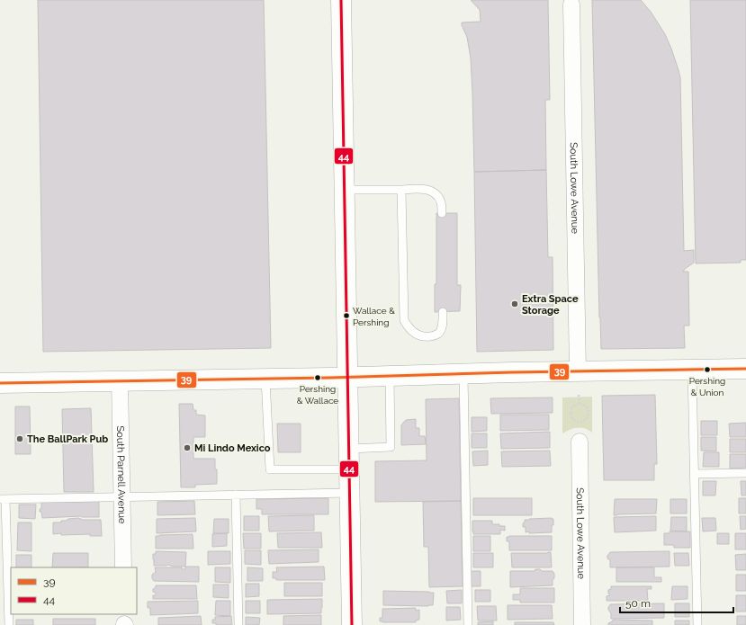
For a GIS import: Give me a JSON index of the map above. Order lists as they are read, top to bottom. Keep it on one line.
{"streets":{"street":["South Lowe Avenue","South Parnell Avenue"]},"places":["Extra Space Storage","Wallace & Pershing","Pershing & Union","Pershing & Wallace","The BallPark Pub","Mi Lindo Mexico"],"lines":["transit line 44","transit line 39"],"legend":["39","44"],"scale_bar":"50 m"}
